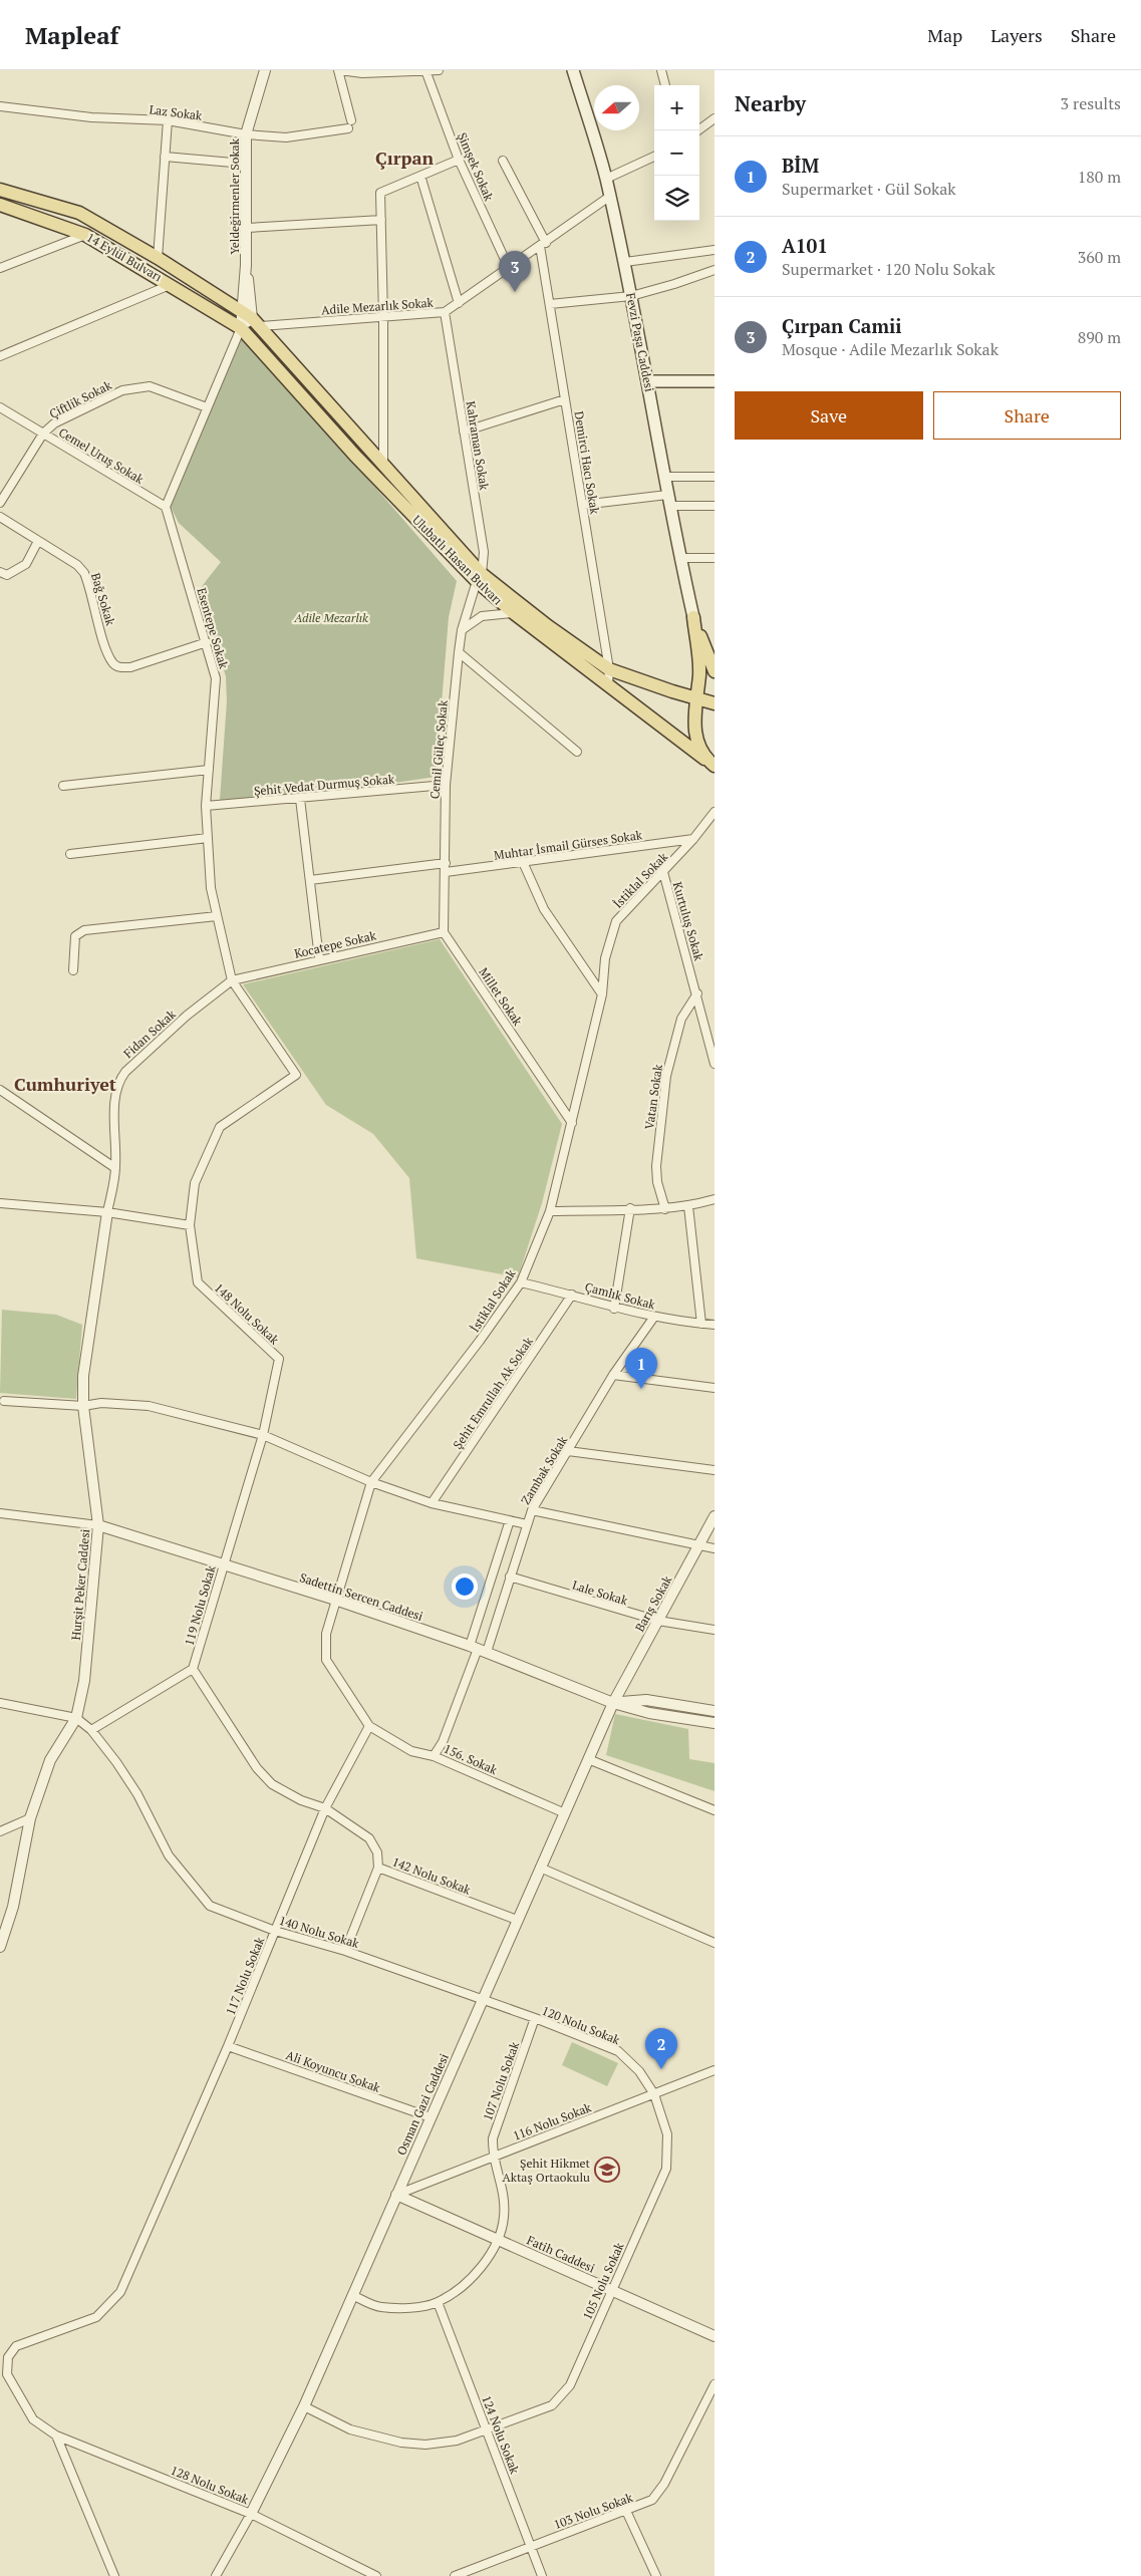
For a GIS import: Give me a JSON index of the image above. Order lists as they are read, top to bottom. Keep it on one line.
{"streets":{"main road":["14 Eylül Bulvarı","Fevzi Paşa Caddesi","Ulubatlı Hasan Bulvarı"],"street":["Laz Sokak","Şimşek Sokak","Yeldeğirmenler Sokak","Adile Mezarlık Sokak","Çiftlik Sokak","Kahraman Sokak","Cemel Uruş Sokak","Demirci Hacı Sokak","Bağ Sokak","Esentepe Sokak","Cemil Güleç Sokak","Şehit Vedat Durmuş Sokak","Muhtar İsmail Gürses Sokak","İstiklal Sokak","Kurtuluş Sokak","Kocatepe Sokak","Millet Sokak","Fidan Sokak","Vatan Sokak","Çamlık Sokak","148 Nolu Sokak","Şehit Emrullah Ak Sokak","Zambak Sokak","Hurşit Peker Caddesi","Lale Sokak","Sadettin Sercen Caddesi","Barış Sokak","119 Nolu Sokak","156. Sokak","142 Nolu Sokak","140 Nolu Sokak","117 Nolu Sokak","120 Nolu Sokak","Ali Koyuncu Sokak","107 Nolu Sokak","Osman Gazi Caddesi","116 Nolu Sokak","Fatih Caddesi","105 Nolu Sokak","124 Nolu Sokak","128 Nolu Sokak","103 Nolu Sokak"]},"crossings":[["Laz Sokak","Yeldeğirmenler Sokak"],["Şimşek Sokak","Adile Mezarlık Sokak"],["Yeldeğirmenler Sokak","14 Eylül Bulvarı"],["Yeldeğirmenler Sokak","Adile Mezarlık Sokak"],["Yeldeğirmenler Sokak","Ulubatlı Hasan Bulvarı"],["14 Eylül Bulvarı","Ulubatlı Hasan Bulvarı"],["Adile Mezarlık Sokak","Fevzi Paşa Caddesi"],["Adile Mezarlık Sokak","Kahraman Sokak"],["Adile Mezarlık Sokak","Demirci Hacı Sokak"],["Adile Mezarlık Sokak","Ulubatlı Hasan Bulvarı"],["Fevzi Paşa Caddesi","Ulubatlı Hasan Bulvarı"],["Çiftlik Sokak","Cemel Uruş Sokak"],["Kahraman Sokak","Ulubatlı Hasan Bulvarı"],["Kahraman Sokak","Cemil Güleç Sokak"],["Cemel Uruş Sokak","Esentepe Sokak"],["Demirci Hacı Sokak","Ulubatlı Hasan Bulvarı"],["Ulubatlı Hasan Bulvarı","Cemil Güleç Sokak"],["Bağ Sokak","Esentepe Sokak"],["Esentepe Sokak","Şehit Vedat Durmuş Sokak"],["Esentepe Sokak","Kocatepe Sokak"],["Esentepe Sokak","Fidan Sokak"],["Esentepe Sokak","148 Nolu Sokak"],["Cemil Güleç Sokak","Şehit Vedat Durmuş Sokak"],["Cemil Güleç Sokak","Muhtar İsmail Gürses Sokak"],["Muhtar İsmail Gürses Sokak","İstiklal Sokak"],["İstiklal Sokak","Kurtuluş Sokak"],["İstiklal Sokak","Millet Sokak"],["İstiklal Sokak","Çamlık Sokak"],["Kurtuluş Sokak","Vatan Sokak"],["Kocatepe Sokak","Millet Sokak"],["Kocatepe Sokak","Fidan Sokak"],["Kocatepe Sokak","148 Nolu Sokak"],["Fidan Sokak","148 Nolu Sokak"],["Fidan Sokak","Hurşit Peker Caddesi"],["Çamlık Sokak","Şehit Emrullah Ak Sokak"],["Çamlık Sokak","Zambak Sokak"],["148 Nolu Sokak","119 Nolu Sokak"],["Zambak Sokak","Lale Sokak"],["Zambak Sokak","Sadettin Sercen Caddesi"],["Hurşit Peker Caddesi","Sadettin Sercen Caddesi"],["Hurşit Peker Caddesi","140 Nolu Sokak"],["Lale Sokak","Barış Sokak"],["Sadettin Sercen Caddesi","Barış Sokak"],["Sadettin Sercen Caddesi","119 Nolu Sokak"],["Sadettin Sercen Caddesi","Osman Gazi Caddesi"],["Barış Sokak","Osman Gazi Caddesi"],["119 Nolu Sokak","142 Nolu Sokak"],["156. Sokak","117 Nolu Sokak"],["156. Sokak","Osman Gazi Caddesi"],["142 Nolu Sokak","117 Nolu Sokak"],["142 Nolu Sokak","Osman Gazi Caddesi"],["140 Nolu Sokak","117 Nolu Sokak"],["140 Nolu Sokak","120 Nolu Sokak"],["140 Nolu Sokak","Osman Gazi Caddesi"],["117 Nolu Sokak","Ali Koyuncu Sokak"],["117 Nolu Sokak","128 Nolu Sokak"],["120 Nolu Sokak","107 Nolu Sokak"],["120 Nolu Sokak","Osman Gazi Caddesi"],["120 Nolu Sokak","116 Nolu Sokak"],["120 Nolu Sokak","105 Nolu Sokak"],["Ali Koyuncu Sokak","Osman Gazi Caddesi"],["107 Nolu Sokak","116 Nolu Sokak"],["107 Nolu Sokak","Fatih Caddesi"],["Osman Gazi Caddesi","116 Nolu Sokak"],["Osman Gazi Caddesi","Fatih Caddesi"],["Osman Gazi Caddesi","105 Nolu Sokak"],["Osman Gazi Caddesi","128 Nolu Sokak"],["116 Nolu Sokak","Fatih Caddesi"],["116 Nolu Sokak","105 Nolu Sokak"],["Fatih Caddesi","105 Nolu Sokak"],["105 Nolu Sokak","124 Nolu Sokak"],["124 Nolu Sokak","103 Nolu Sokak"]],"districts":["Çırpan","Cumhuriyet"],"parks":["Adile Mezarlık"],"places":{"school or university":["Şehit Hikmet Aktaş Ortaokulu"]},"north":"left","page":{"header":"Mapleaf","nav":["Map","Layers","Share"],"heading":["Nearby","3 results"],"map_buttons":["+","−"],"list":[{"mark":"1","name":"BİM","note":"Supermarket · Gül Sokak","value":"180 m"},{"mark":"2","name":"A101","note":"Supermarket · 120 Nolu Sokak","value":"360 m"},{"mark":"3","name":"Çırpan Camii","note":"Mosque · Adile Mezarlık Sokak","value":"890 m"}],"pins":["3","1","2"],"buttons":["Save","Share"]}}
